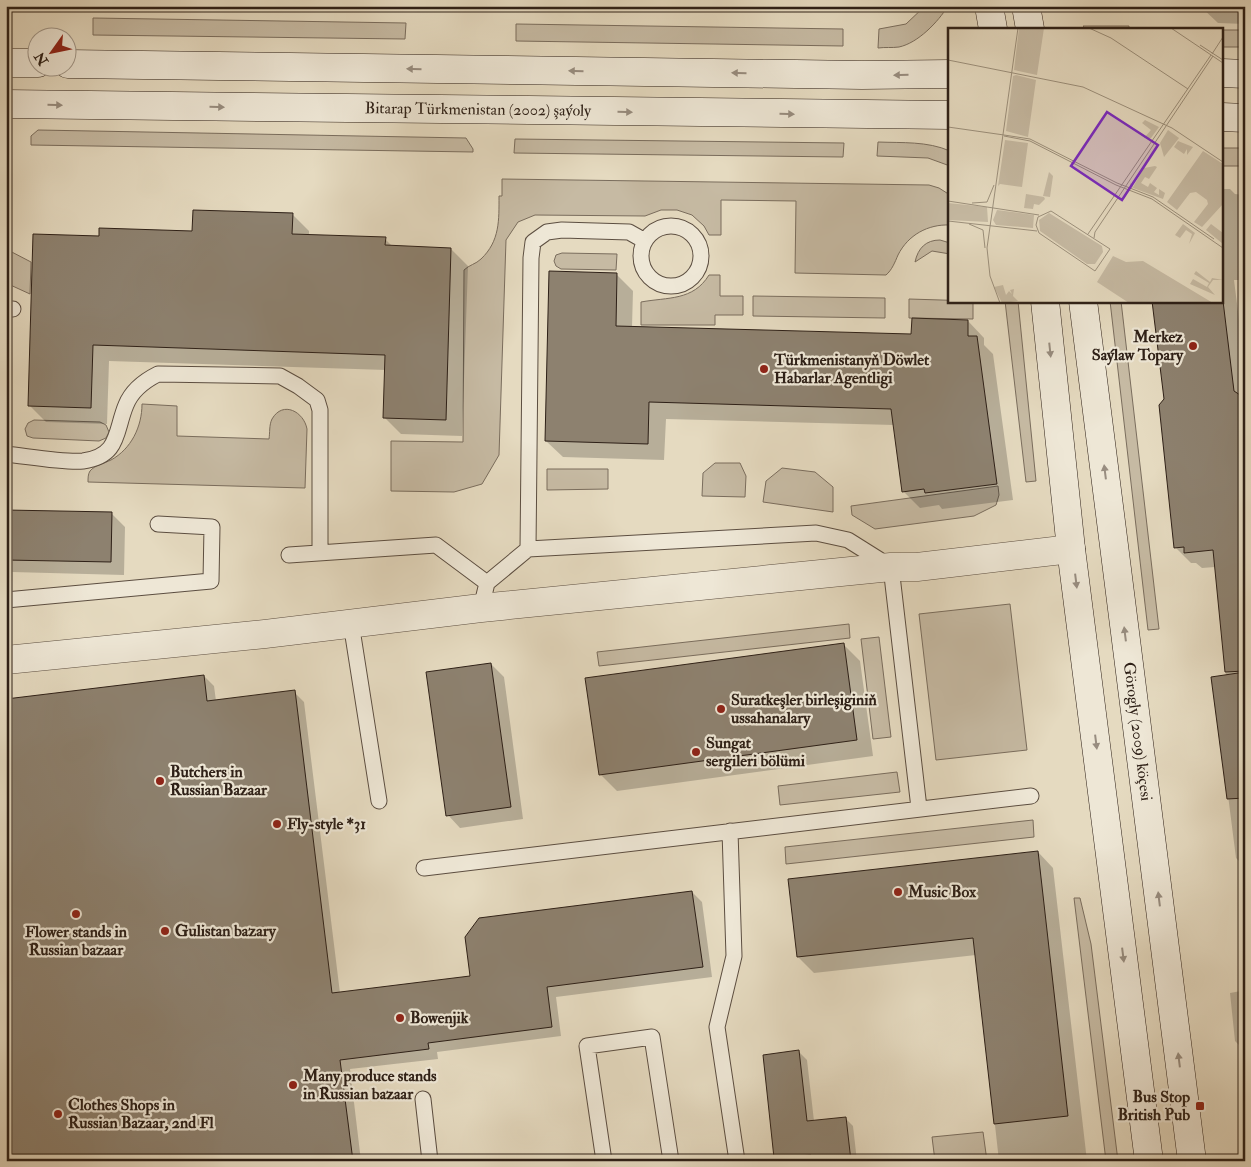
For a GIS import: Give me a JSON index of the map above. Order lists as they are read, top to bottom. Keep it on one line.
{"streets":{"street":["Bitarap Türkmenistan (2002) şaýoly","Görogly (2009) köçesi"]},"places":{"other":["Merkez Saýlaw Topary","Türkmenistanyň Döwlet Habarlar Agentligi","Suratkeşler birleşiginiň ussahanalary","Sungat sergileri bölümi","Butchers in Russian Bazaar","Fly-style *31","Music Box","Flower stands in Russian bazaar","Gulistan bazary","Bowenjik","Many produce stands in Russian bazaar","Clothes Shops in Russian Bazaar, 2nd Fl"],"transit":["Bus Stop British Pub"]},"north":"bottom left"}
